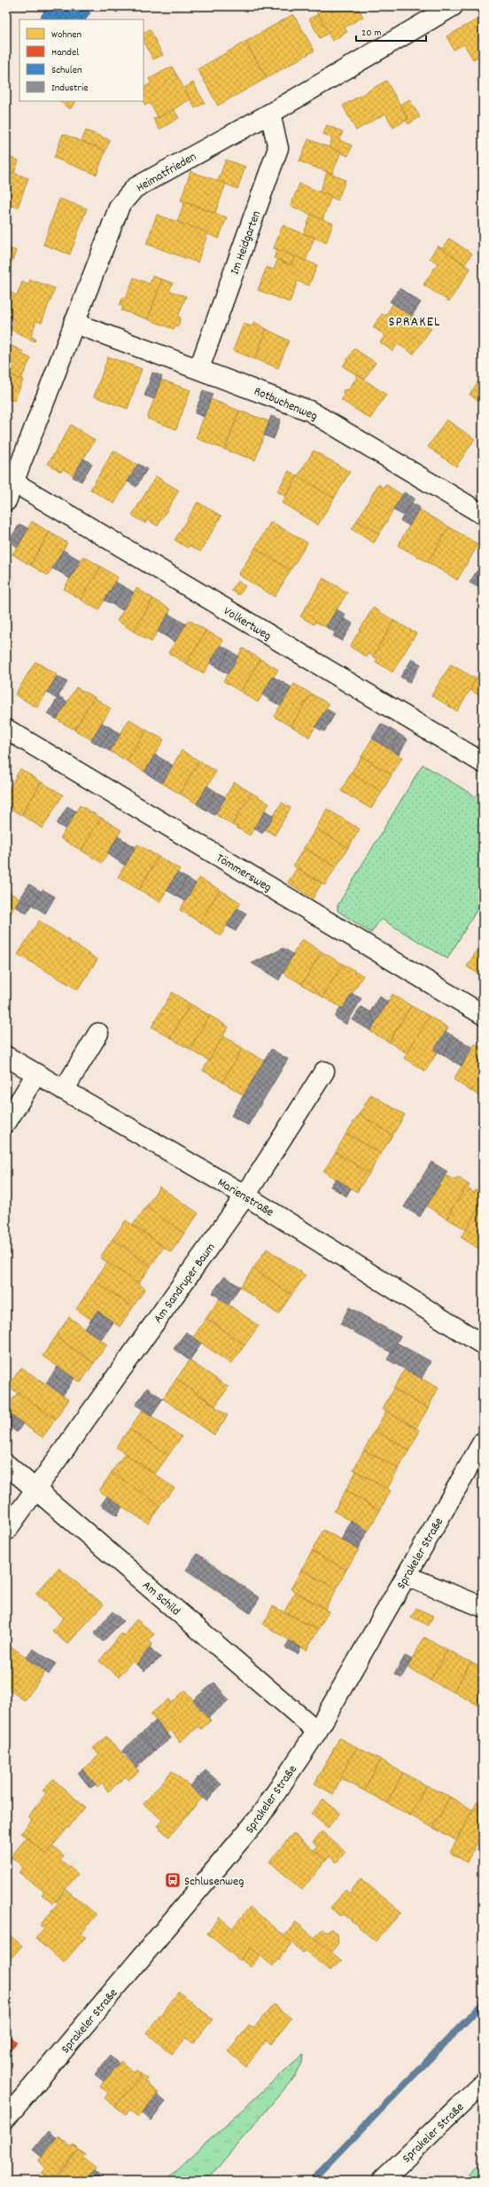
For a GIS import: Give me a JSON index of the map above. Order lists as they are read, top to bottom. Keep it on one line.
{"streets":{"street":["Heimatfrieden","Im Heidgarten","Rotbuchenweg","Volkertweg","Tömmersweg","Marienstraße","Am Sandruper Baum","Sprakeler Straße","Am Schild"]},"crossings":[["Heimatfrieden","Im Heidgarten"],["Heimatfrieden","Rotbuchenweg"],["Heimatfrieden","Volkertweg"],["Im Heidgarten","Rotbuchenweg"],["Marienstraße","Am Sandruper Baum"],["Am Sandruper Baum","Am Schild"],["Sprakeler Straße","Am Schild"]],"districts":["SPRAKEL"],"places":{"bus stop":["Schlusenweg"]},"legend":["Wohnen","Handel","Schulen","Industrie"],"scale_bar":"20 m"}
